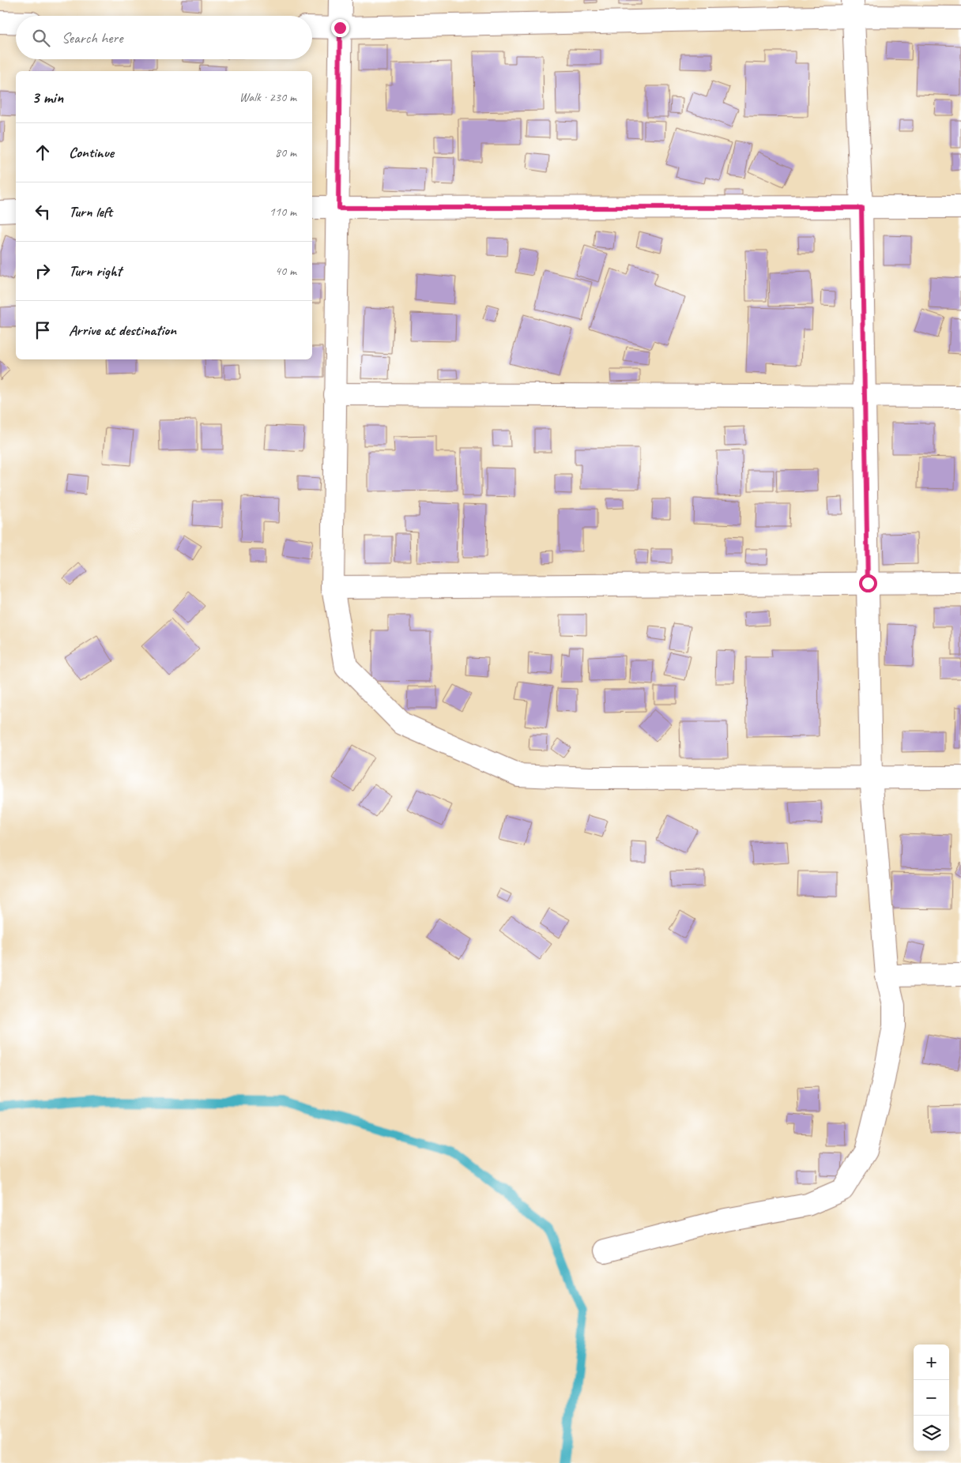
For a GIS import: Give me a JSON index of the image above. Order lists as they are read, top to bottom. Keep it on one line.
{"page":{"search":"Search here","heading":["3 min","Walk · 230 m"],"list":[["Continue","80 m"],["Turn left","110 m"],["Turn right","40 m"],"Arrive at destination"],"map_buttons":["+","−"]}}
